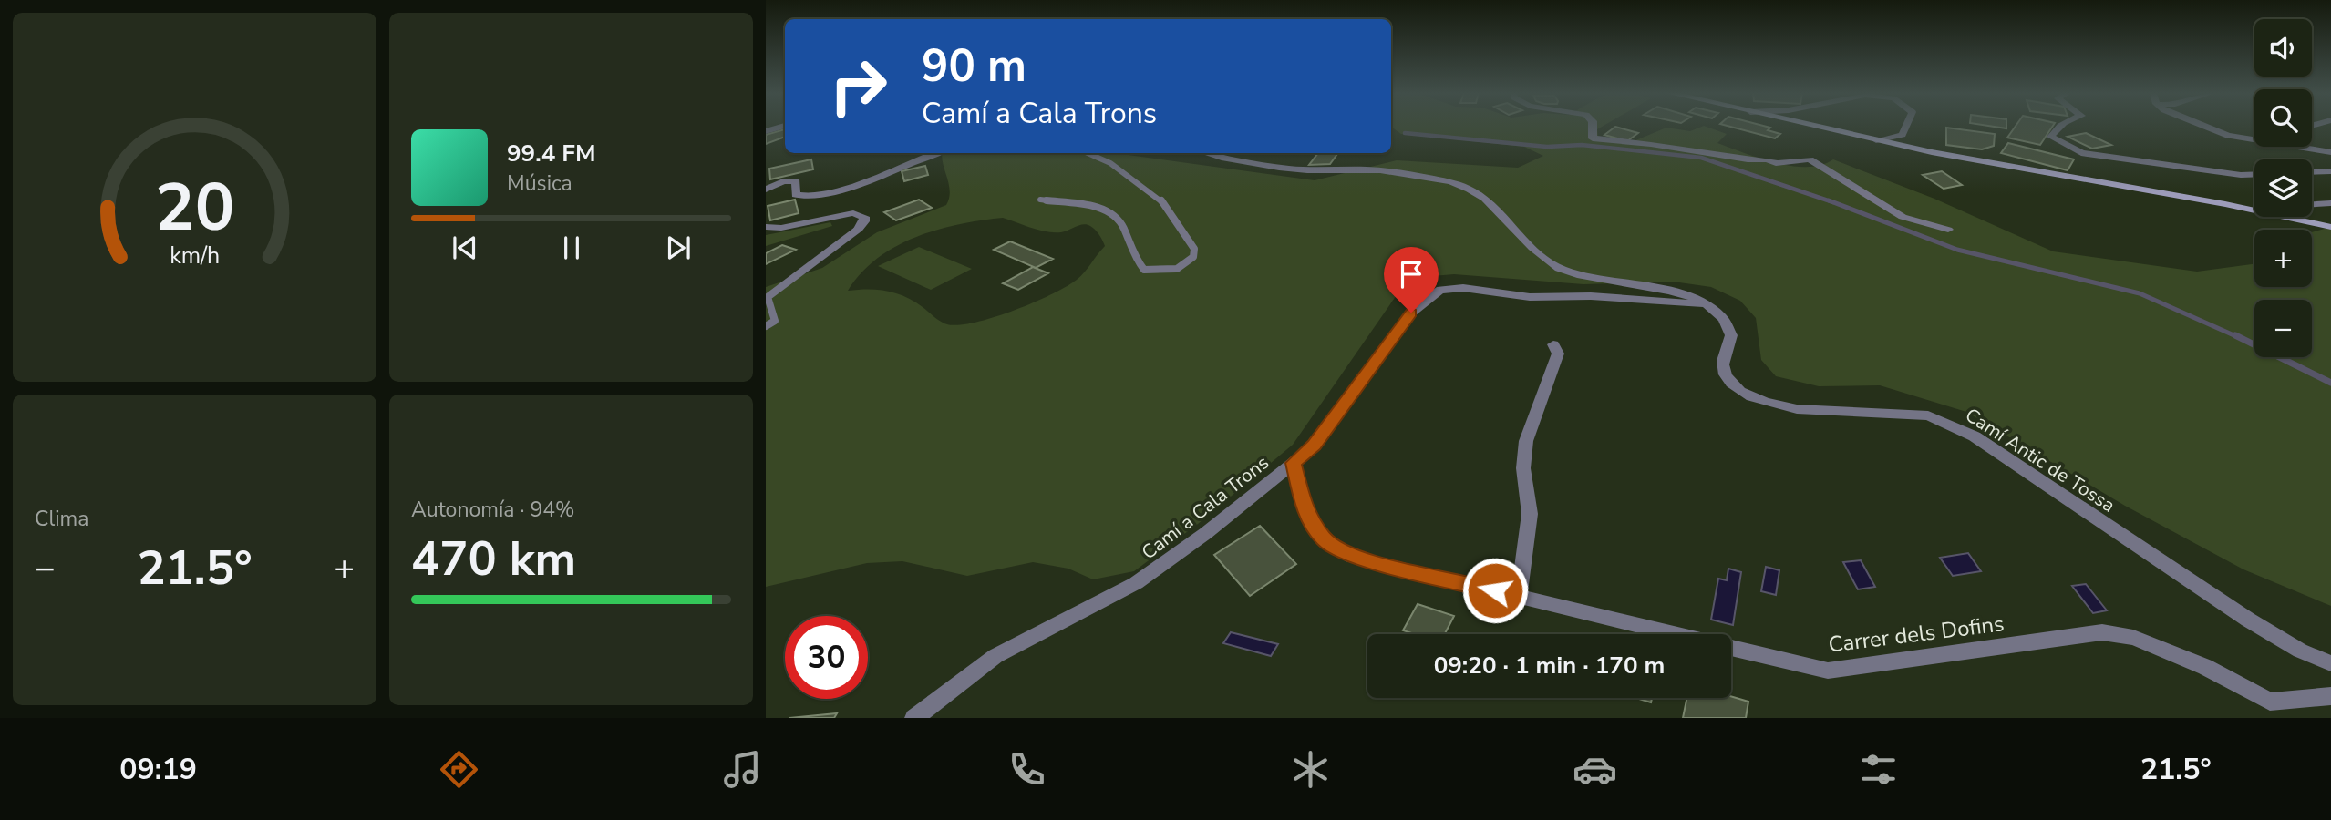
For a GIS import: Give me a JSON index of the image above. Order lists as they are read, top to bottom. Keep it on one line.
{"streets":{"street":["Camí Antic de Tossa","Camí a Cala Trons","Carrer dels Dofins"]},"crossings":[["Camí Antic de Tossa","Camí a Cala Trons"],["Camí a Cala Trons","Carrer dels Dofins"]],"page":{"map_buttons":["+","−"],"turn":["90 m","Camí a Cala Trons"],"song":["99.4 FM","Música"],"tile":["Clima",["Autonomía · 94%","470 km"]],"heat":["−","21.5°","+"],"limit":"30","trip":"09:20 · 1 min · 170 m","tabs":["09:19","21.5°"],"gauge":["20","km/h"]}}
